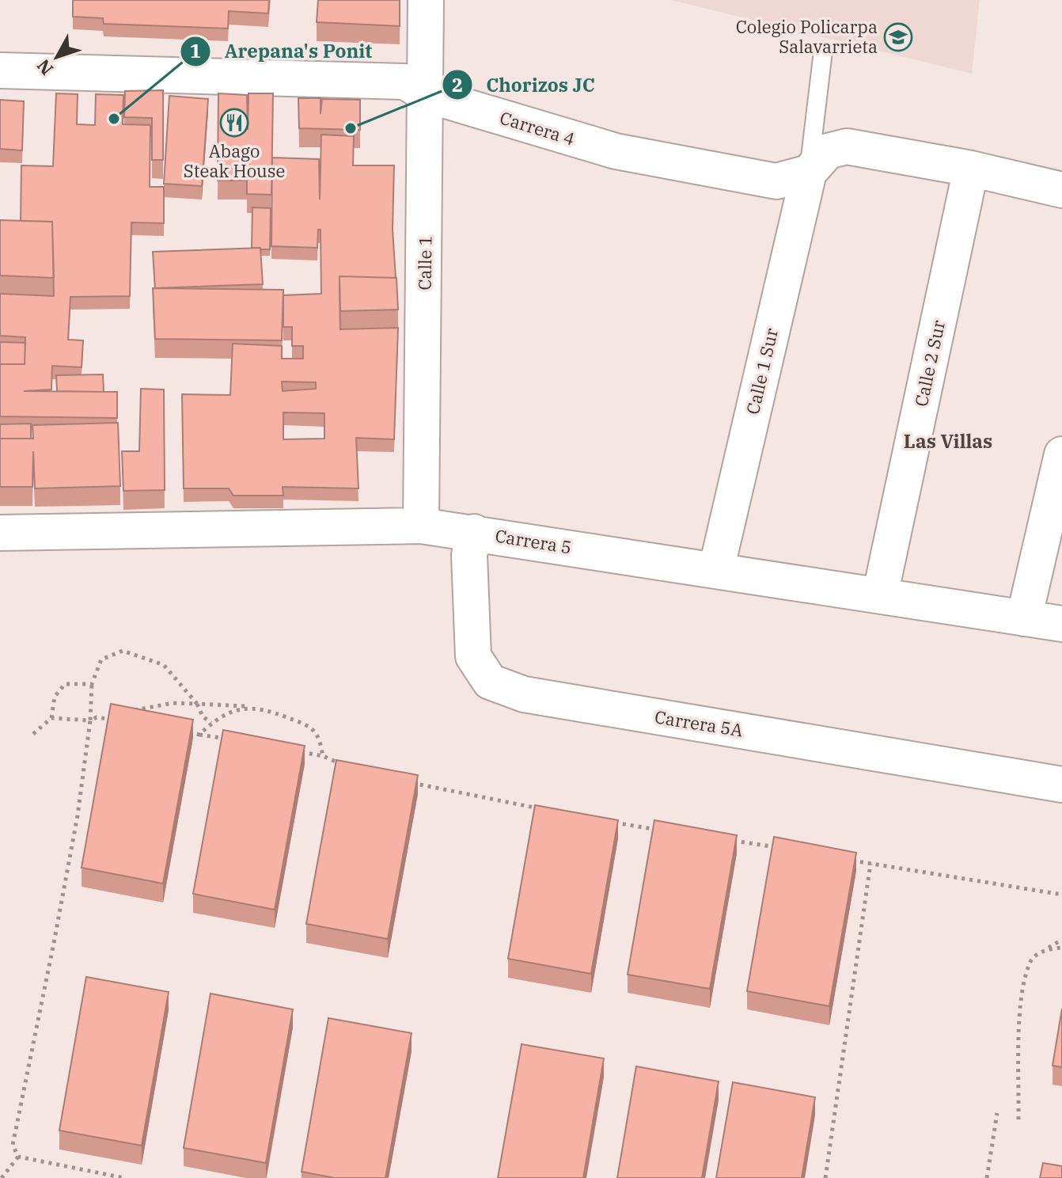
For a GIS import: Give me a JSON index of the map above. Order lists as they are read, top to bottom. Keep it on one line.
{"streets":{"street":["Carrera 4","Calle 1","Calle 2 Sur","Calle 1 Sur","Carrera 5","Carrera 5A"]},"crossings":[["Carrera 4","Calle 1"],["Carrera 4","Calle 1 Sur"],["Calle 1","Carrera 5"],["Calle 2 Sur","Carrera 5"],["Calle 1 Sur","Carrera 5"],["Carrera 5","Carrera 5A"]],"districts":["Las Villas"],"places":{"school or university":["Colegio Policarpa Salavarrieta"],"other":["Arepana's Ponit","Chorizos JC"],"restaurant":["Abago Steak House"]},"north":"bottom left"}
